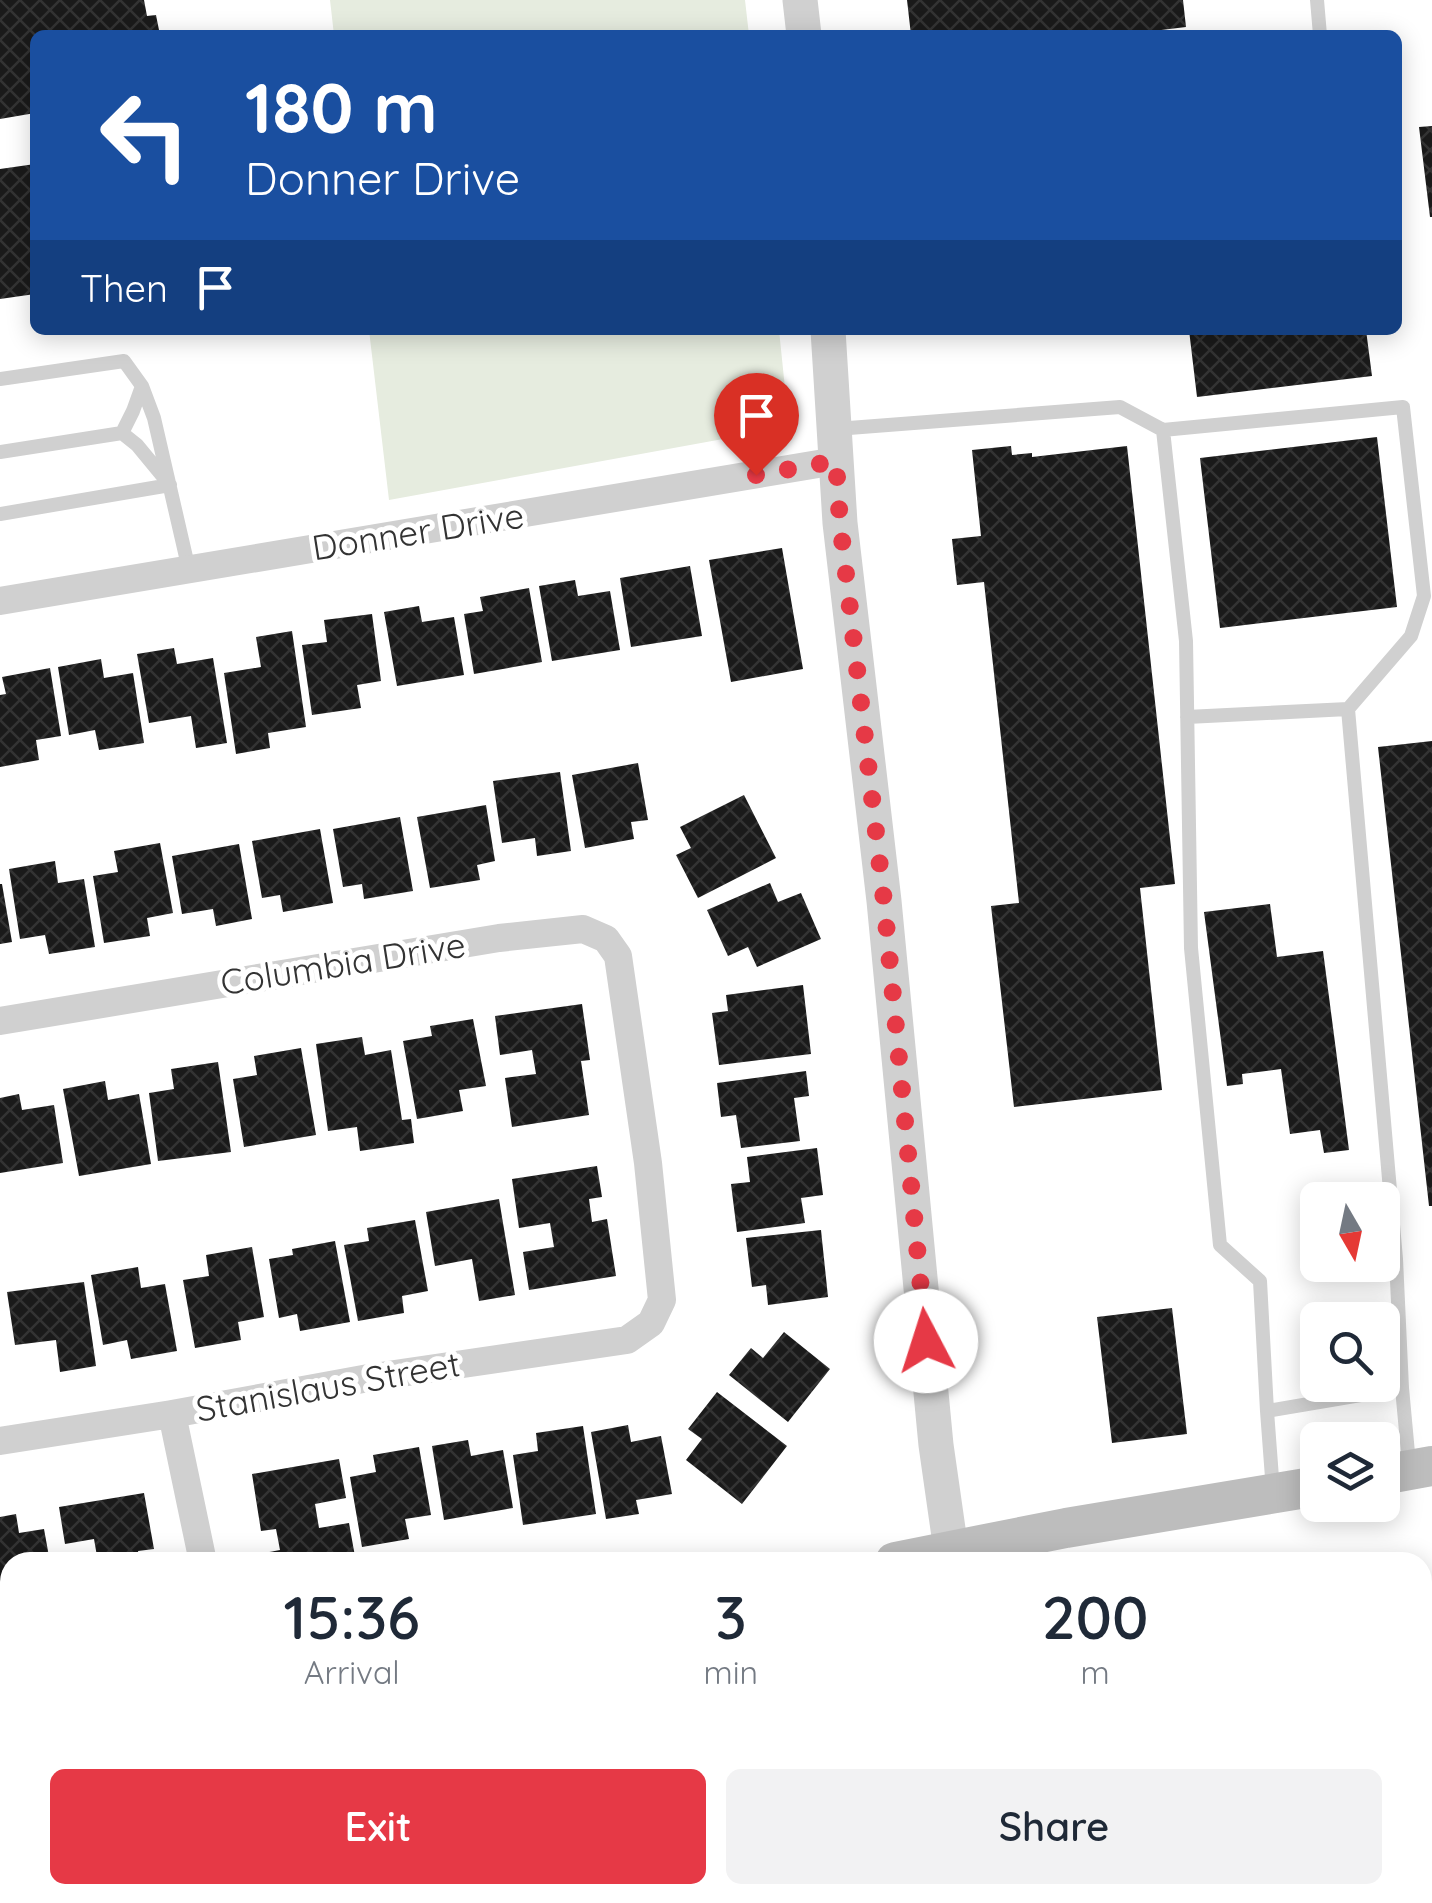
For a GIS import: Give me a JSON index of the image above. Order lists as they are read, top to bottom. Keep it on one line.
{"streets":{"street":["Donner Drive","Columbia Drive","Stanislaus Street"]},"crossings":[["Columbia Drive","Stanislaus Street"]],"north":"bottom","page":{"turn":["180 m","Donner Drive"],"then":"Then","eta":["15:36","Arrival","3","min","200","m"],"buttons":["Exit","Share"]}}
